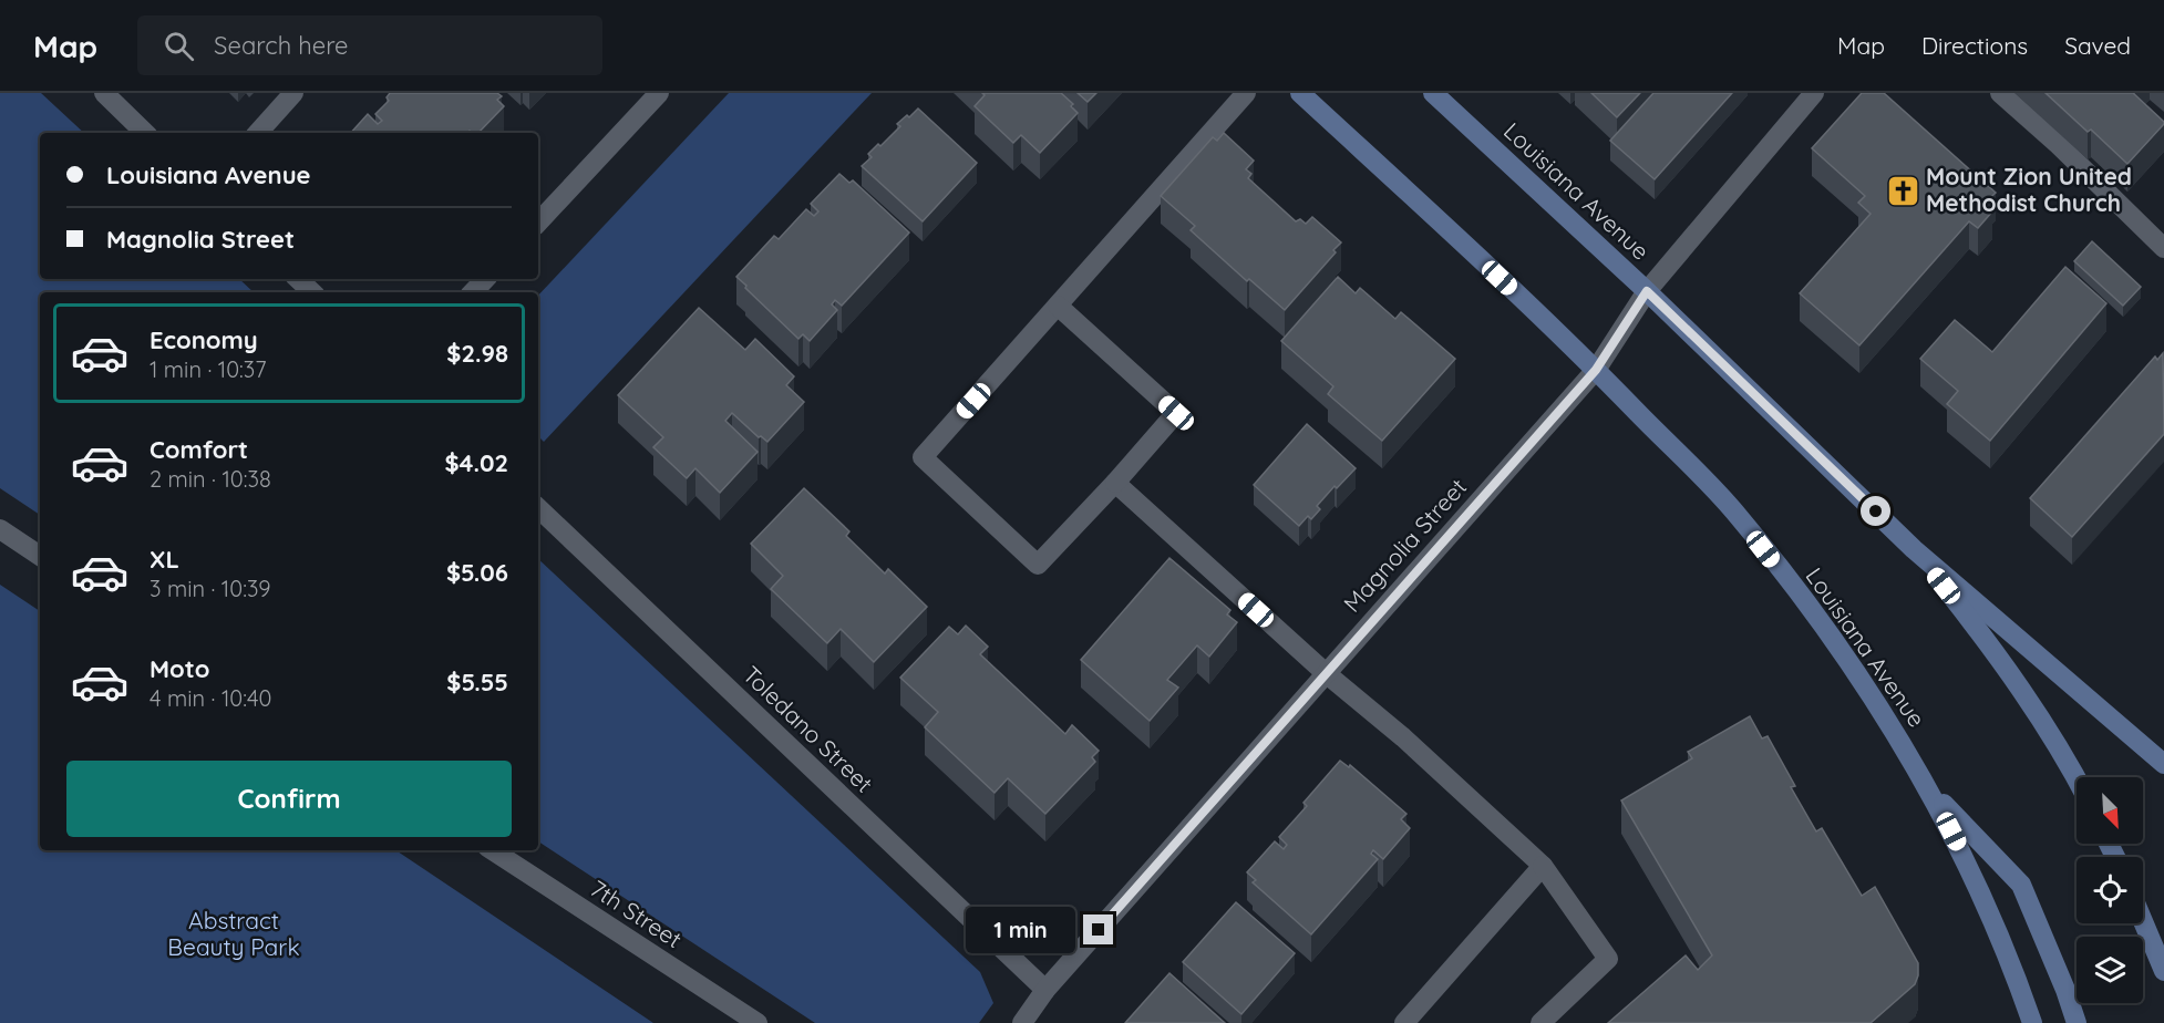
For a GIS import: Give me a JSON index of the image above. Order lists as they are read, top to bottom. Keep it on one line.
{"streets":{"street":["Louisiana Avenue","Magnolia Street","Toledano Street","7th Street"]},"crossings":[["Louisiana Avenue","Magnolia Street"],["Magnolia Street","Toledano Street"]],"parks":["Abstract Beauty Park"],"places":{"church":["Mount Zion United Methodist Church"]},"north":"bottom right","page":{"header":"Map","search":"Search here","nav":["Map","Directions","Saved"],"banner":["Louisiana Avenue","Magnolia Street"],"list":[{"name":"Economy","note":"1 min · 10:37","value":"$2.98"},{"name":"Comfort","note":"2 min · 10:38","value":"$4.02"},{"name":"XL","note":"3 min · 10:39","value":"$5.06"},{"name":"Moto","note":"4 min · 10:40","value":"$5.55"}],"buttons":"Confirm","bubble":"1 min"}}
